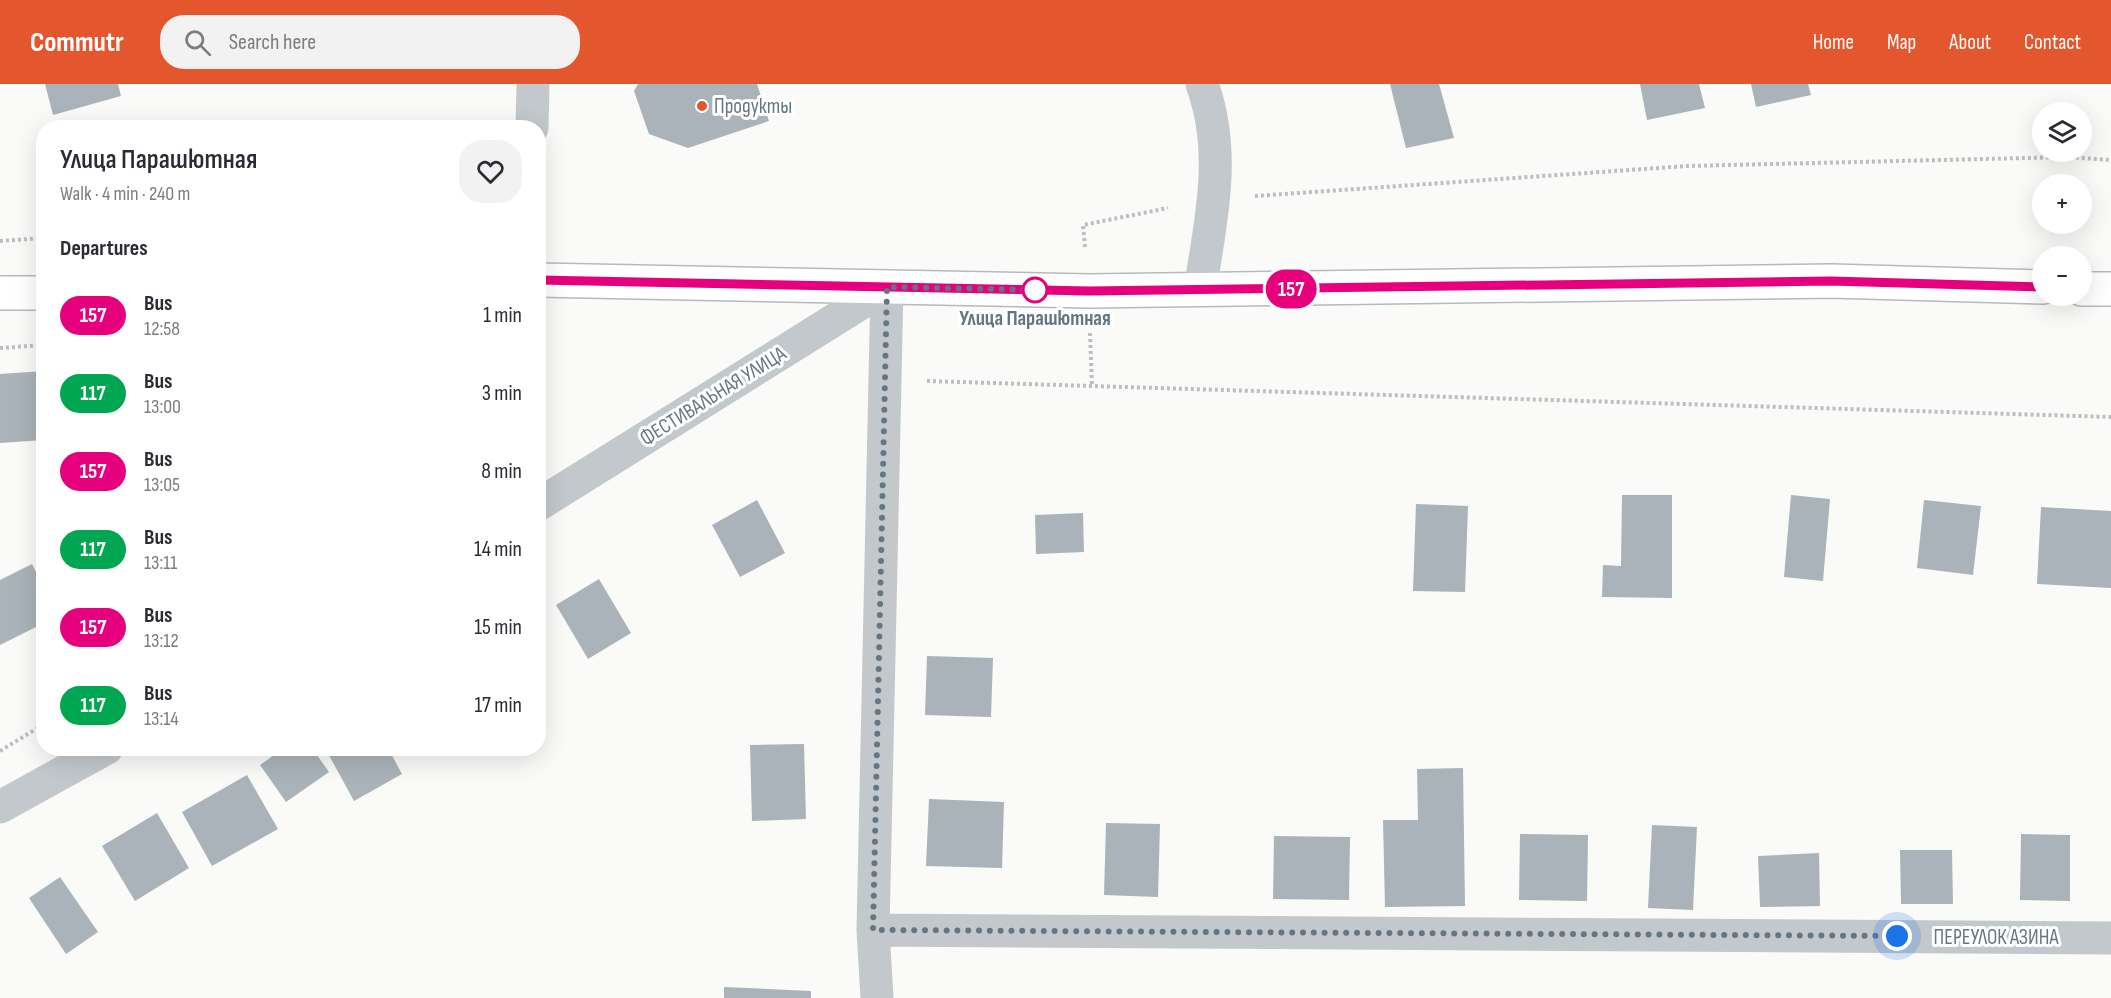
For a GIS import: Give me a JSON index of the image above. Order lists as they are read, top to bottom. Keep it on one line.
{"streets":{"street":["ФЕСТИВАЛЬНАЯ УЛИЦА","ПЕРЕУЛОК АЗИНА"]},"places":["Продукты","Улица Парашютная"],"lines":["bus line 157"],"page":{"header":"Commutr","search":"Search here","nav":["Home","Map","About","Contact"],"on_map":"157","map_buttons":["+","−"],"heading":[["Улица Парашютная","Walk · 4 min · 240 m"],"Departures"],"list":[{"mark":"157","name":"Bus","note":"12:58","value":"1 min"},{"mark":"117","name":"Bus","note":"13:00","value":"3 min"},{"mark":"157","name":"Bus","note":"13:05","value":"8 min"},{"mark":"117","name":"Bus","note":"13:11","value":"14 min"},{"mark":"157","name":"Bus","note":"13:12","value":"15 min"},{"mark":"117","name":"Bus","note":"13:14","value":"17 min"}]}}
